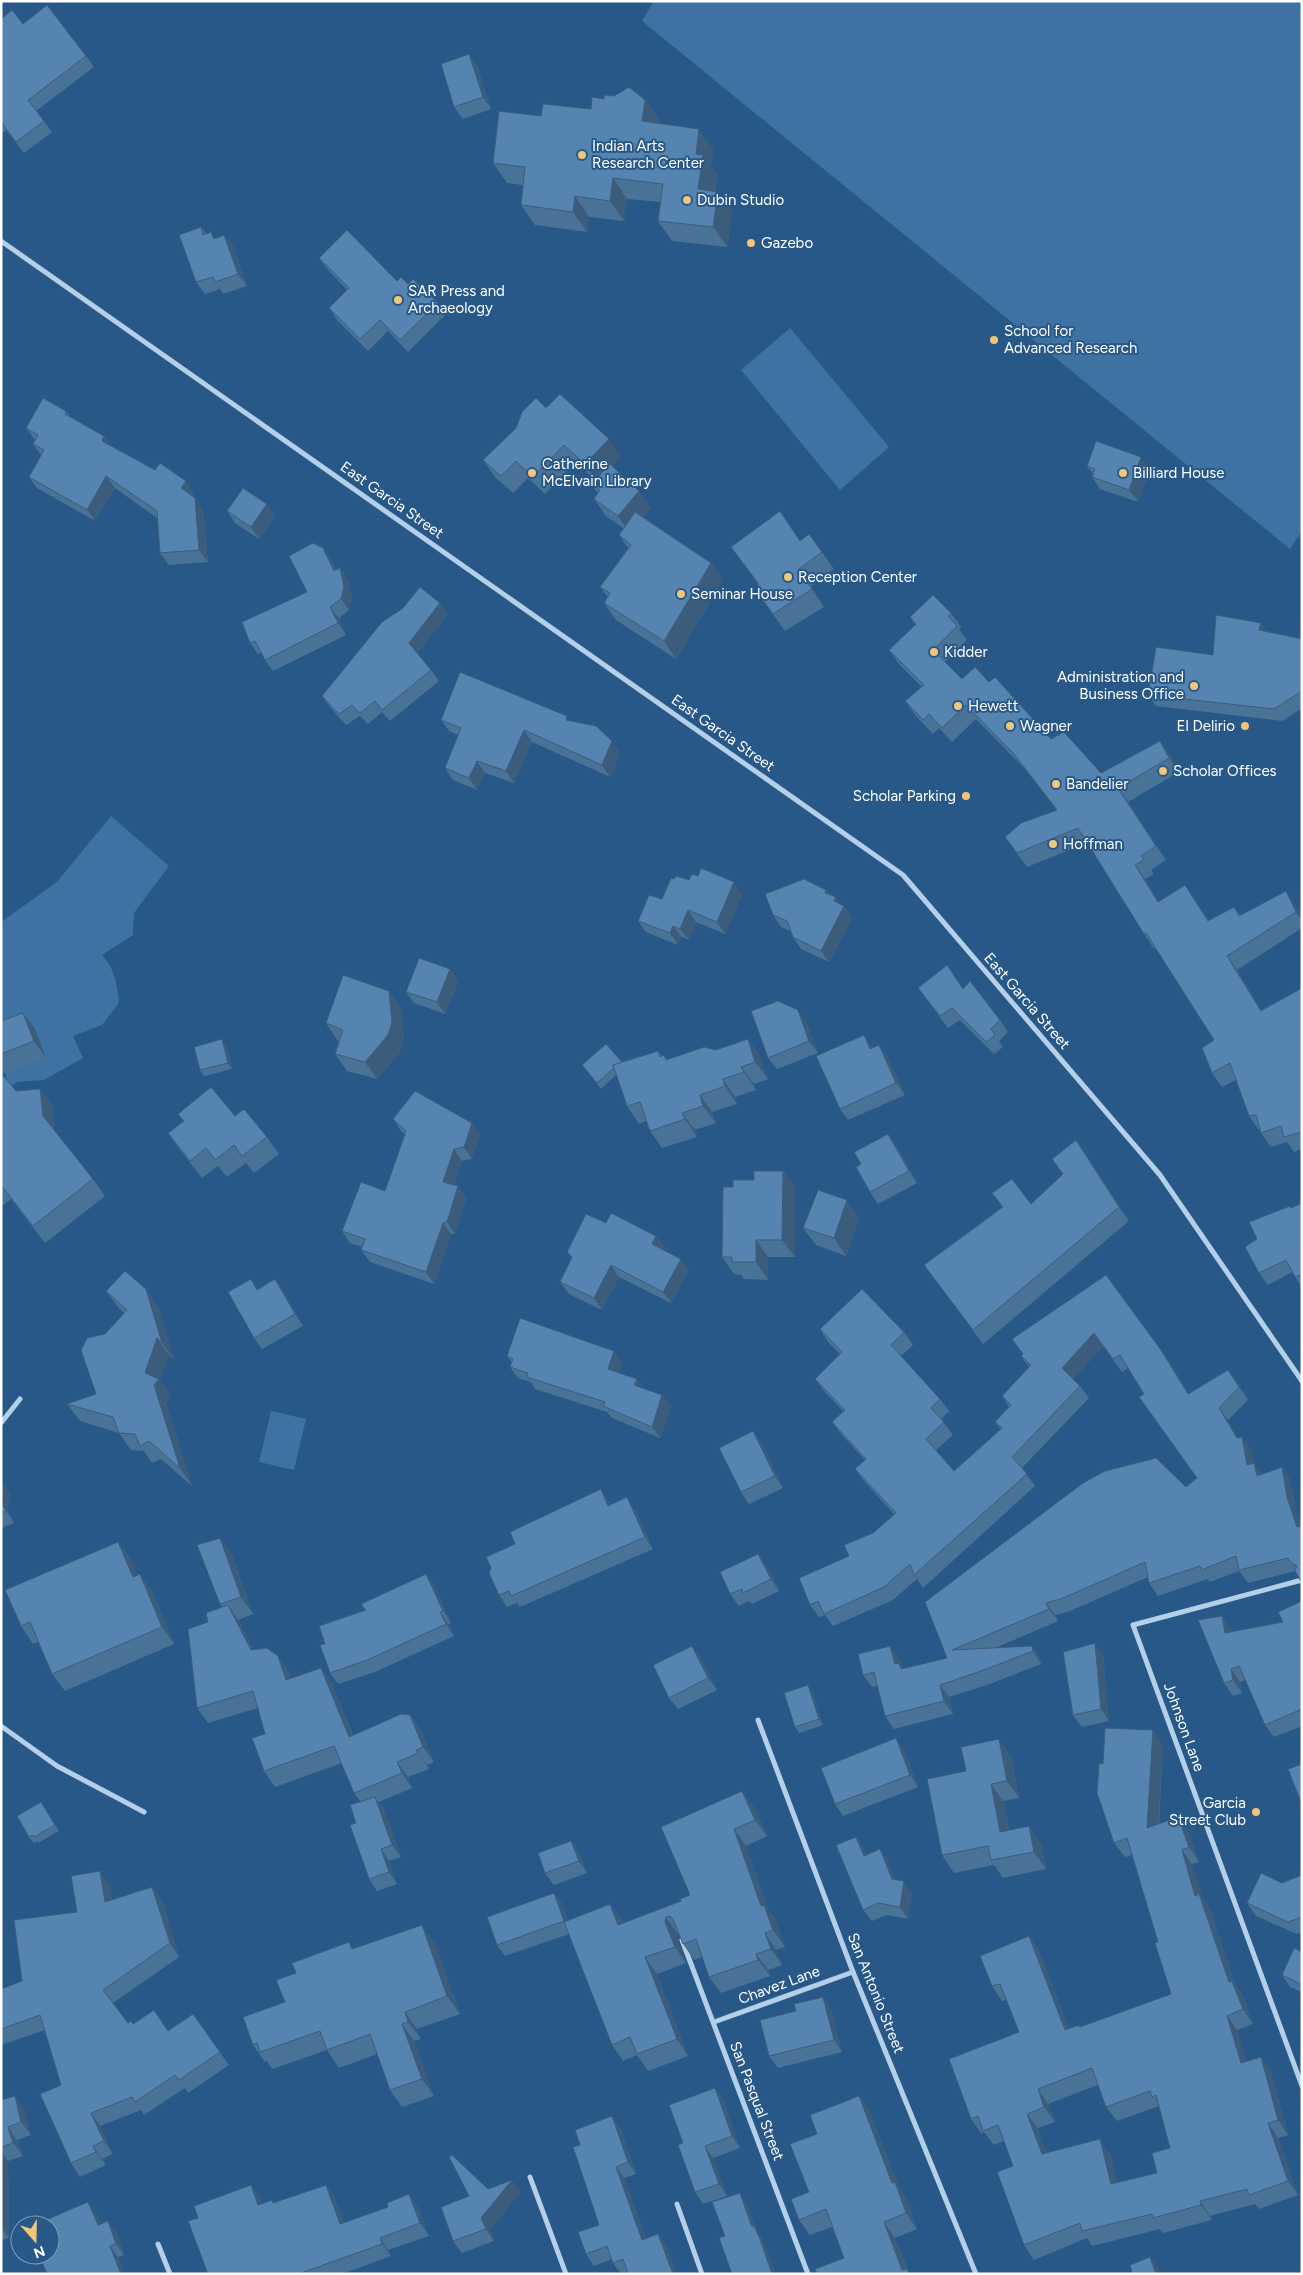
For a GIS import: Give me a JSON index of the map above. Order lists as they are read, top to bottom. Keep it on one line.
{"streets":{"street":["East Garcia Street","Johnson Lane","Chavez Lane","San Antonio Street","San Pasqual Street"]},"crossings":[["Chavez Lane","San Antonio Street"],["Chavez Lane","San Pasqual Street"]],"places":["Indian Arts Research Center","Dubin Studio","Gazebo","SAR Press and Archaeology","School for Advanced Research","Catherine McElvain Library","Billiard House","Reception Center","Seminar House","Kidder","Administration and Business Office","Hewett","Wagner","El Delirio","Scholar Offices","Bandelier","Scholar Parking","Hoffman","Garcia Street Club"],"north":"bottom"}
